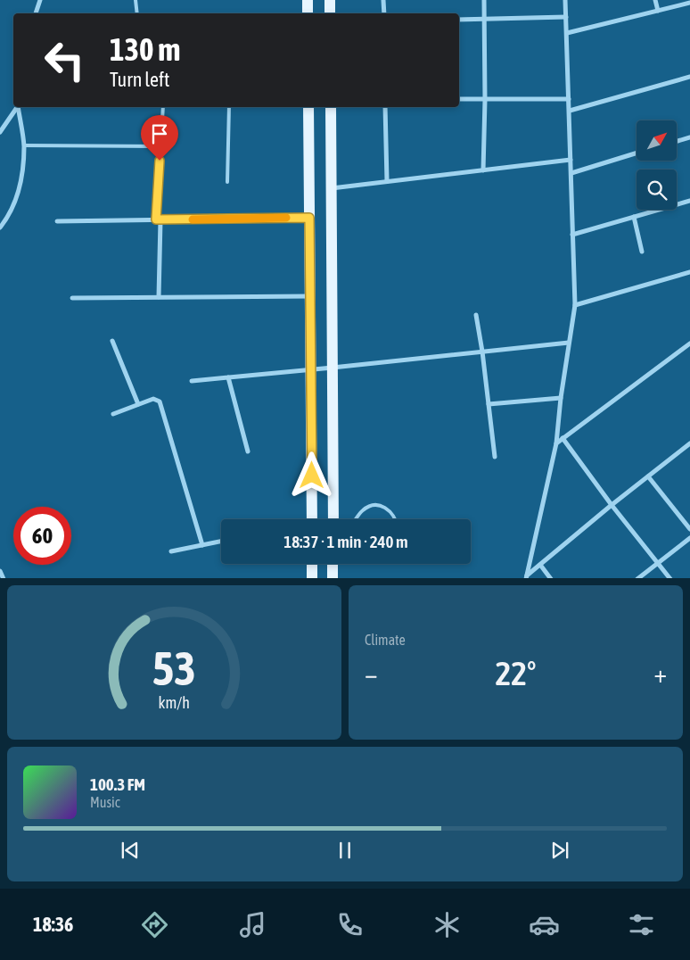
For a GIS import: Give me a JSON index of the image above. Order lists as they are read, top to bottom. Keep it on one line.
{"north":"top right","page":{"turn":["130 m","Turn left"],"limit":"60","trip":"18:37 · 1 min · 240 m","tile":"Climate","heat":["−","22°","+"],"song":["100.3 FM","Music"],"tabs":"18:36","gauge":["53","km/h"]}}
